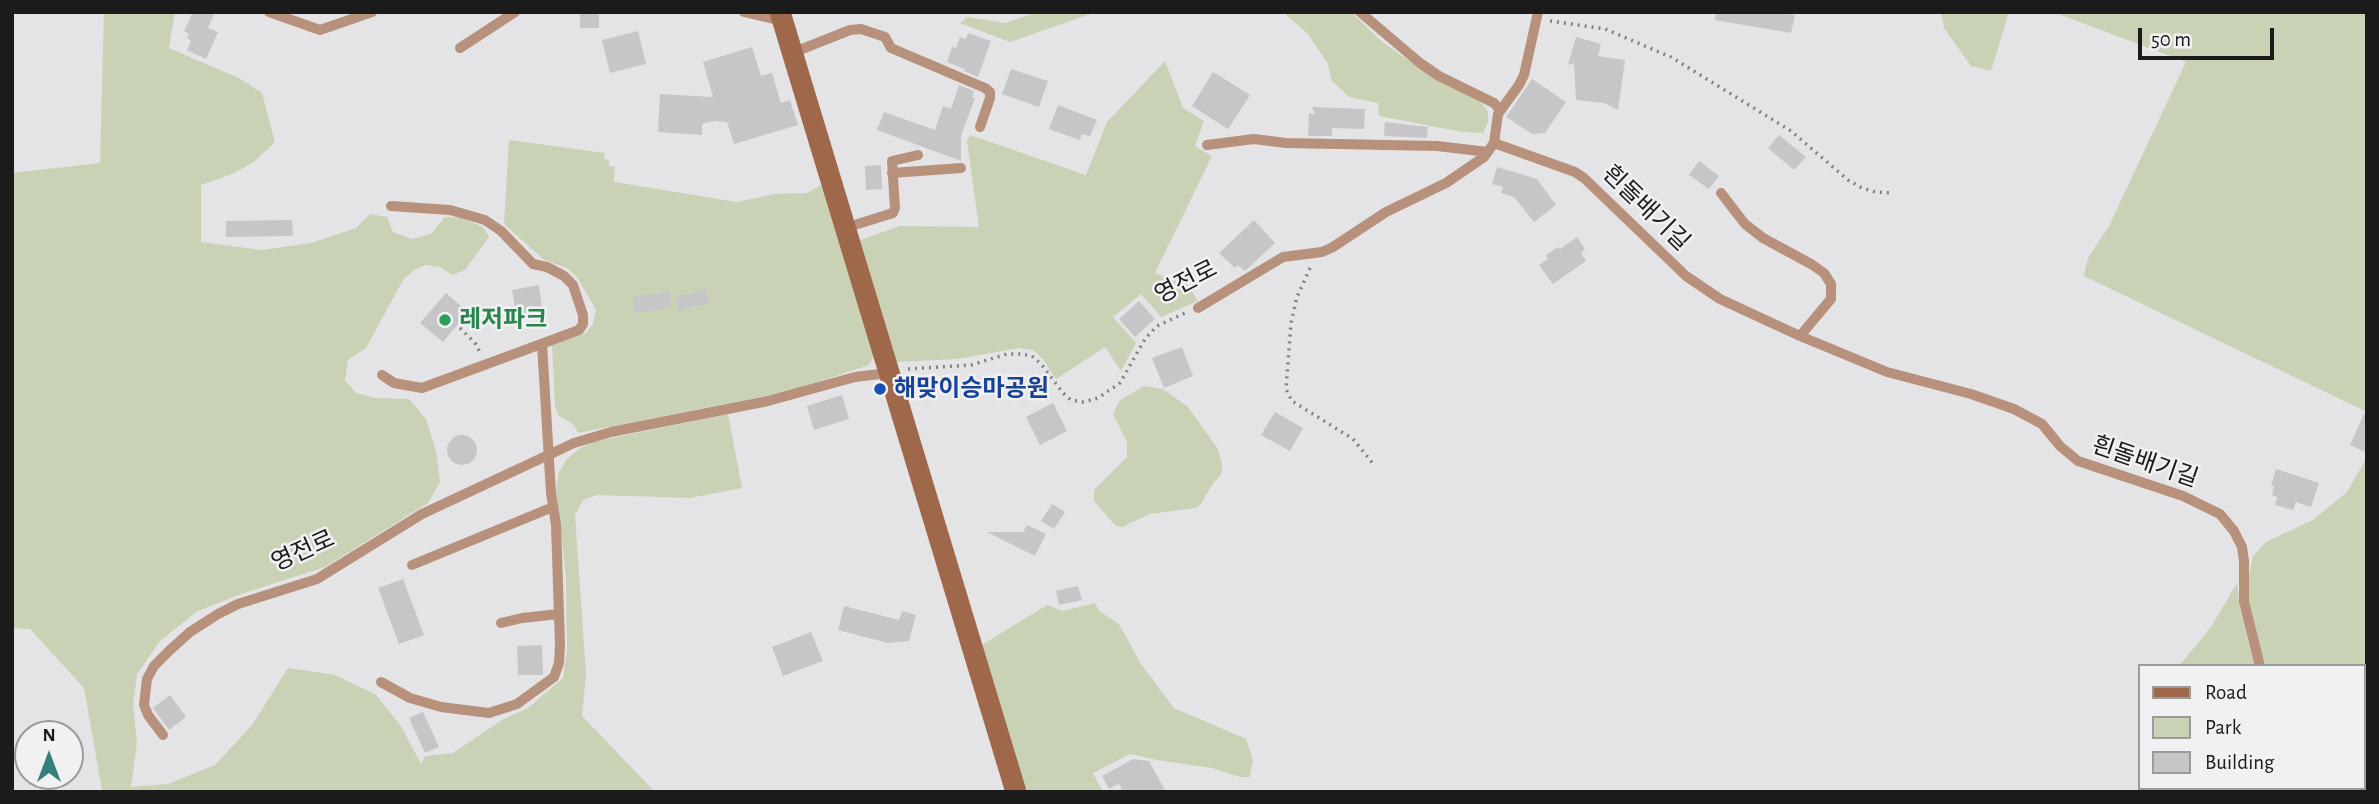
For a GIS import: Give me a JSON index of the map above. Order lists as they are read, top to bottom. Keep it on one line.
{"streets":{"lane":["흰돌배기길","영전로"]},"crossings":[["흰돌배기길","영전로"]],"places":["레저파크","해맞이승마공원"],"legend":["Road","Park","Building"],"scale_bar":"50 m","north":"top"}
